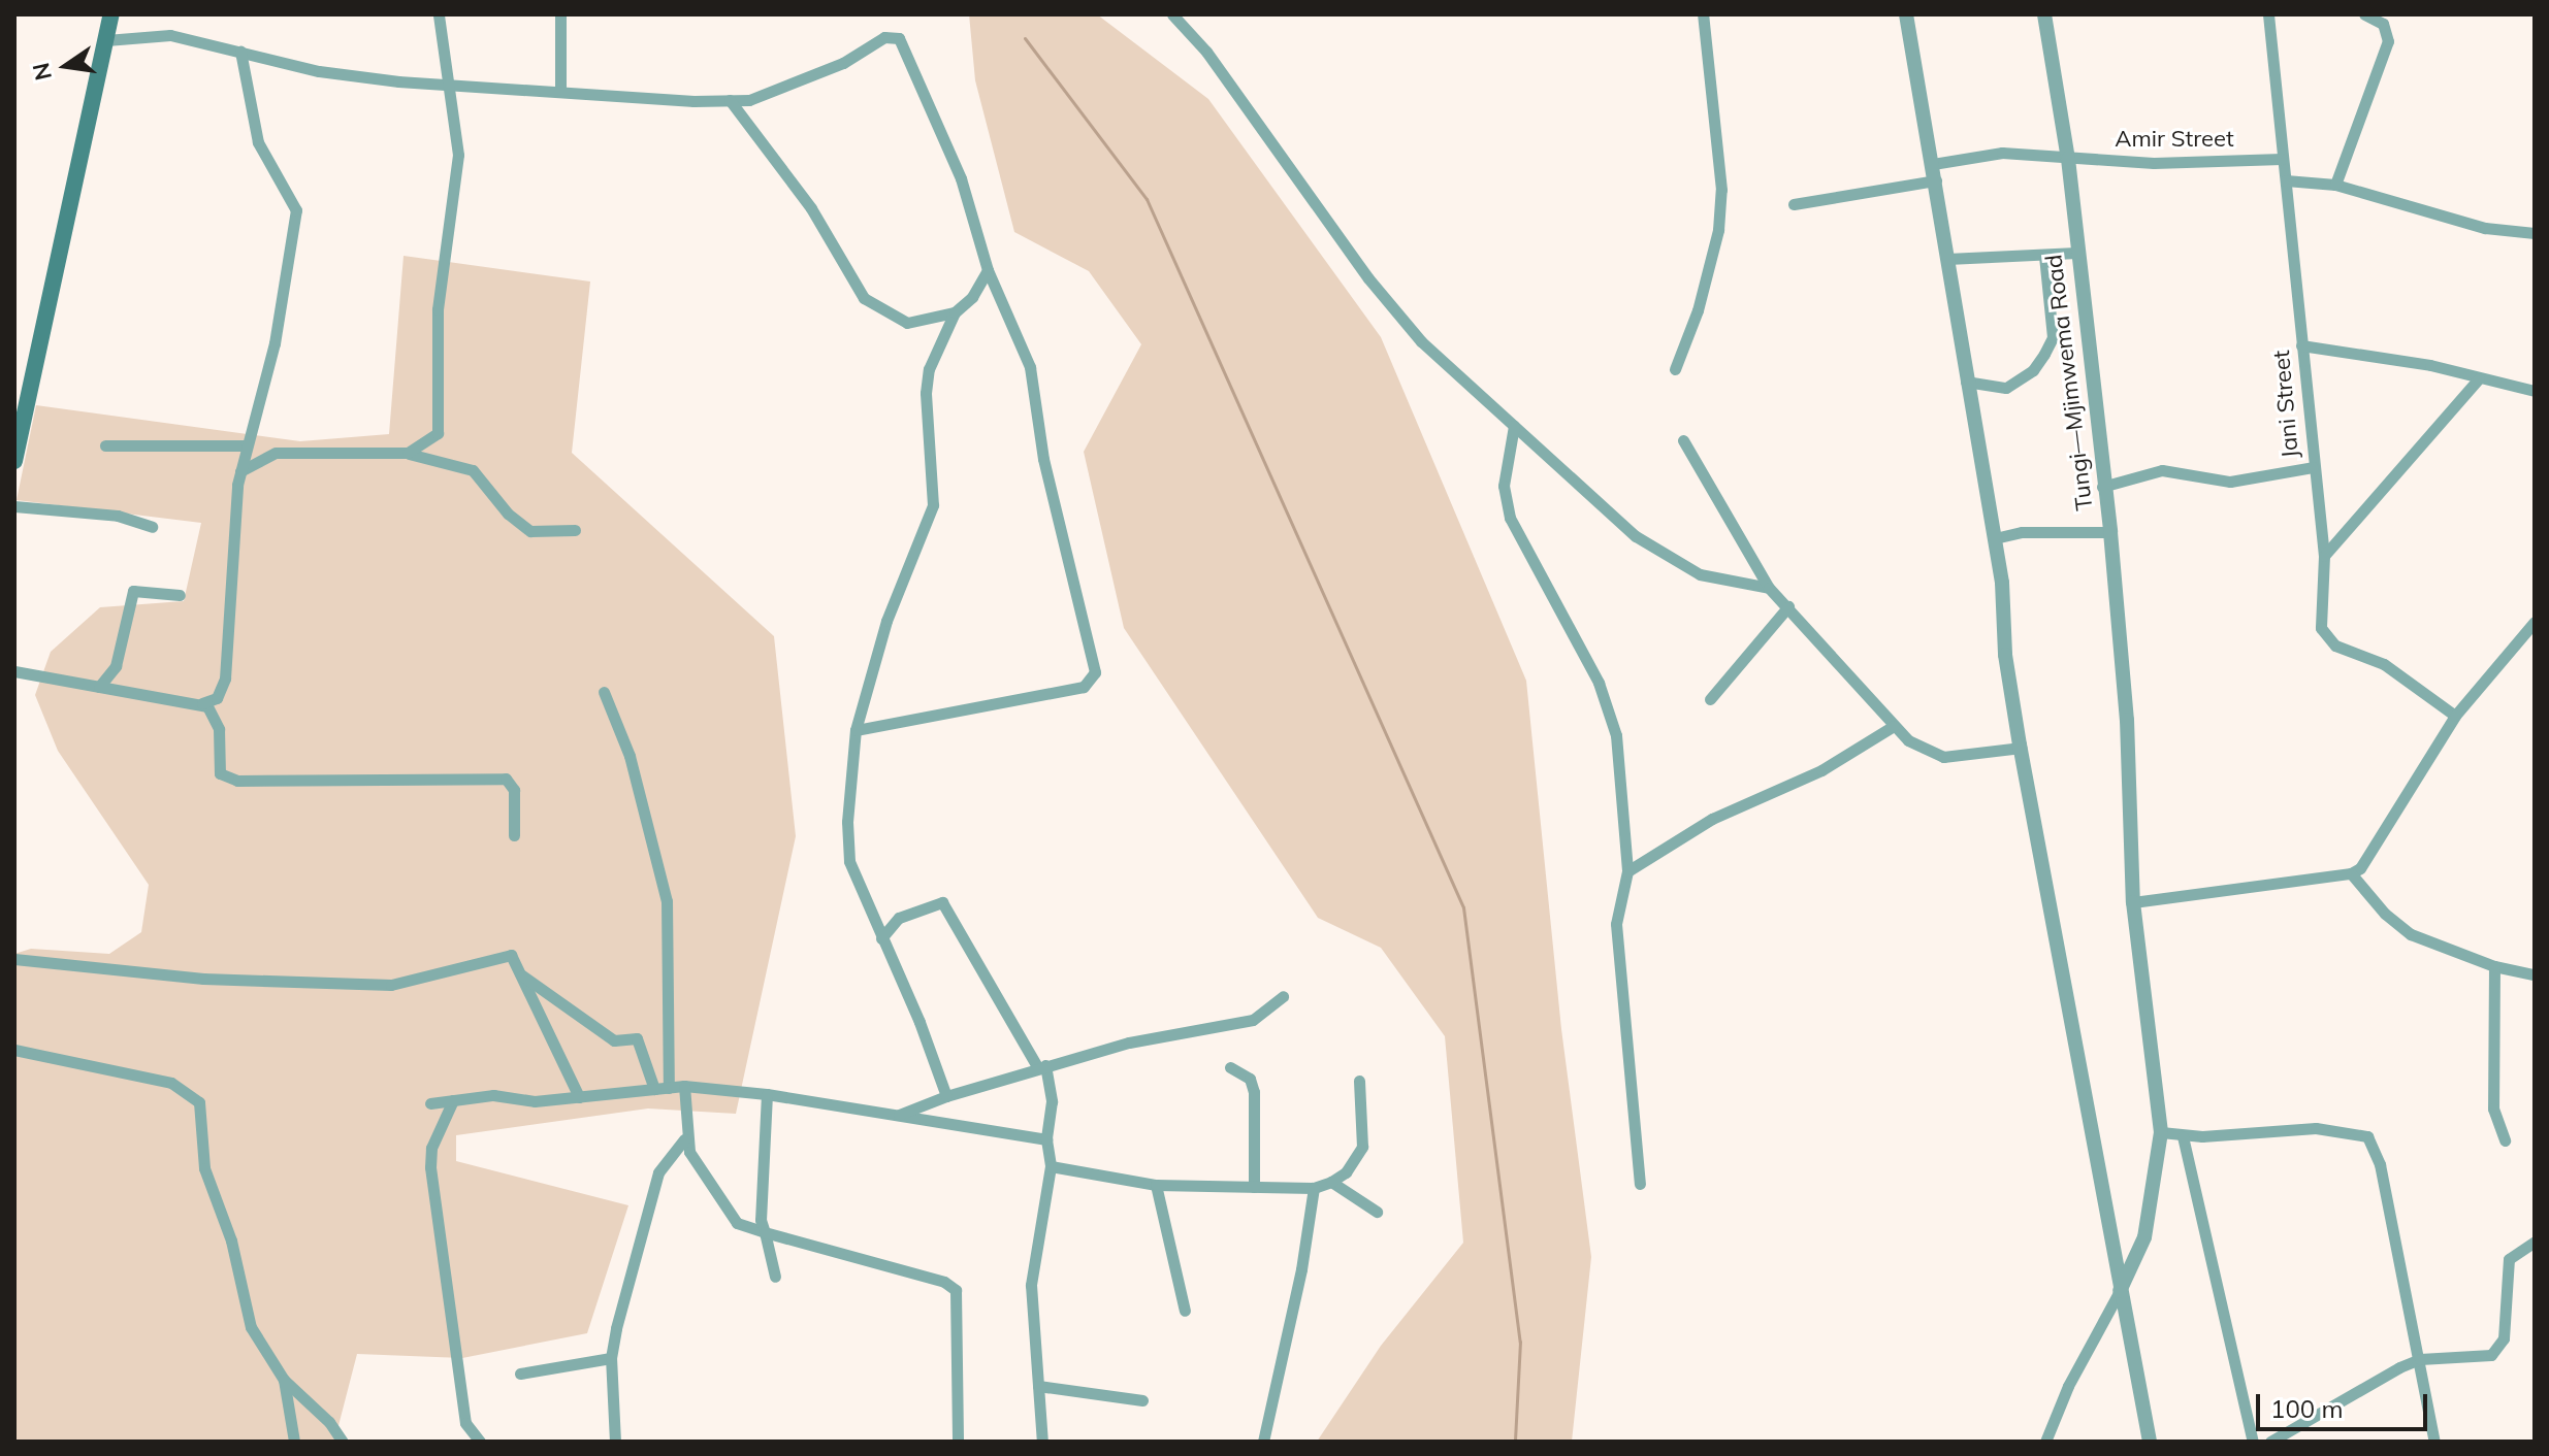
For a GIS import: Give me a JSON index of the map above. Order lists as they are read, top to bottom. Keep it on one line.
{"streets":{"street":["Amir Street","Tungi—Mjimwema Road","Jani Street"]},"crossings":[["Amir Street","Tungi—Mjimwema Road"],["Amir Street","Jani Street"]],"scale_bar":"100 m","north":"left"}
